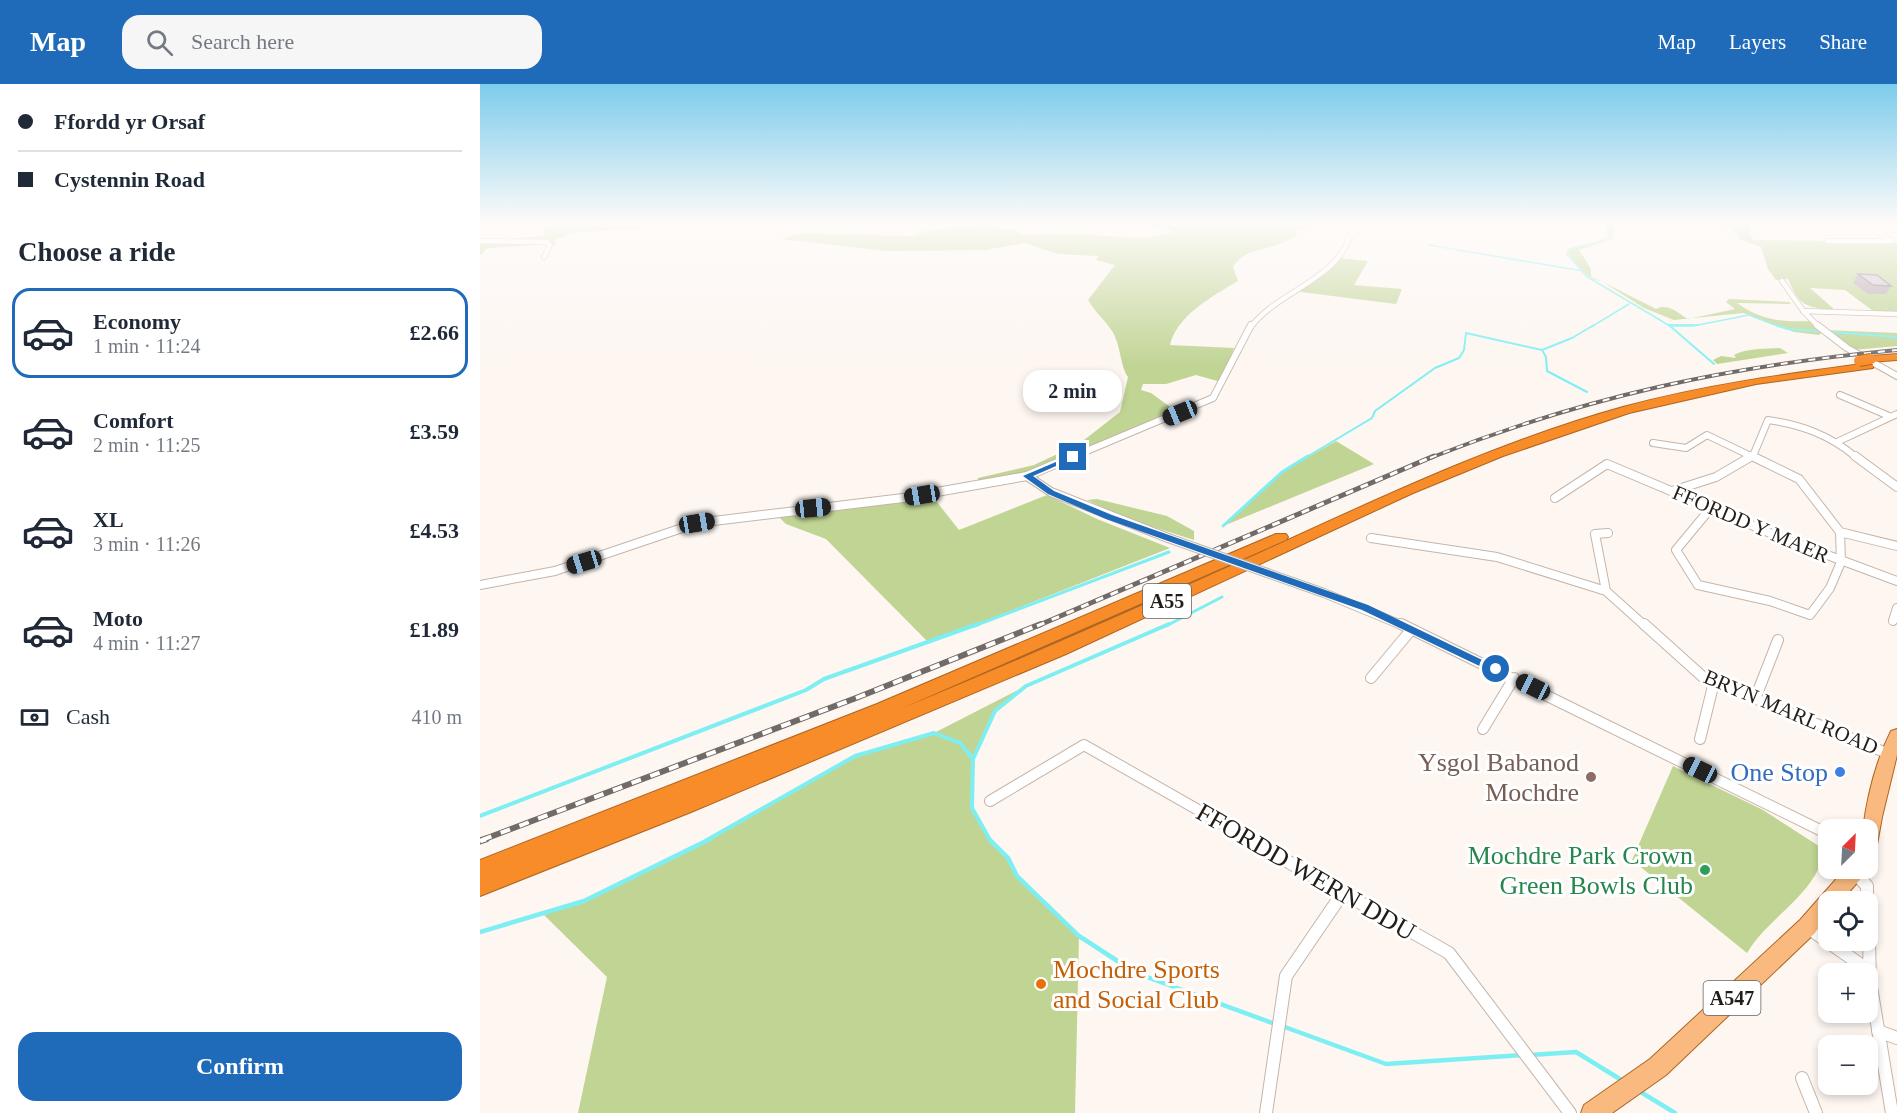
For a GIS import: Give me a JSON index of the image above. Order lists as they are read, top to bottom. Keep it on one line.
{"streets":{"highway":["A55"],"main road":["A547"],"street":["FFORDD Y MAER","BRYN MARL ROAD","FFORDD WERN DDU"]},"places":["One Stop","Ysgol Babanod Mochdre","Mochdre Park Crown Green Bowls Club","Mochdre Sports and Social Club"],"north":"top right","page":{"header":"Map","search":"Search here","nav":["Map","Layers","Share"],"banner":["Ffordd yr Orsaf","Cystennin Road"],"heading":"Choose a ride","list":[{"name":"Economy","note":"1 min · 11:24","value":"£2.66"},{"name":"Comfort","note":"2 min · 11:25","value":"£3.59"},{"name":"XL","note":"3 min · 11:26","value":"£4.53"},{"name":"Moto","note":"4 min · 11:27","value":"£1.89"}],"bubble":"2 min","pay":["Cash","410 m"],"map_buttons":["+","−"],"buttons":"Confirm"}}
